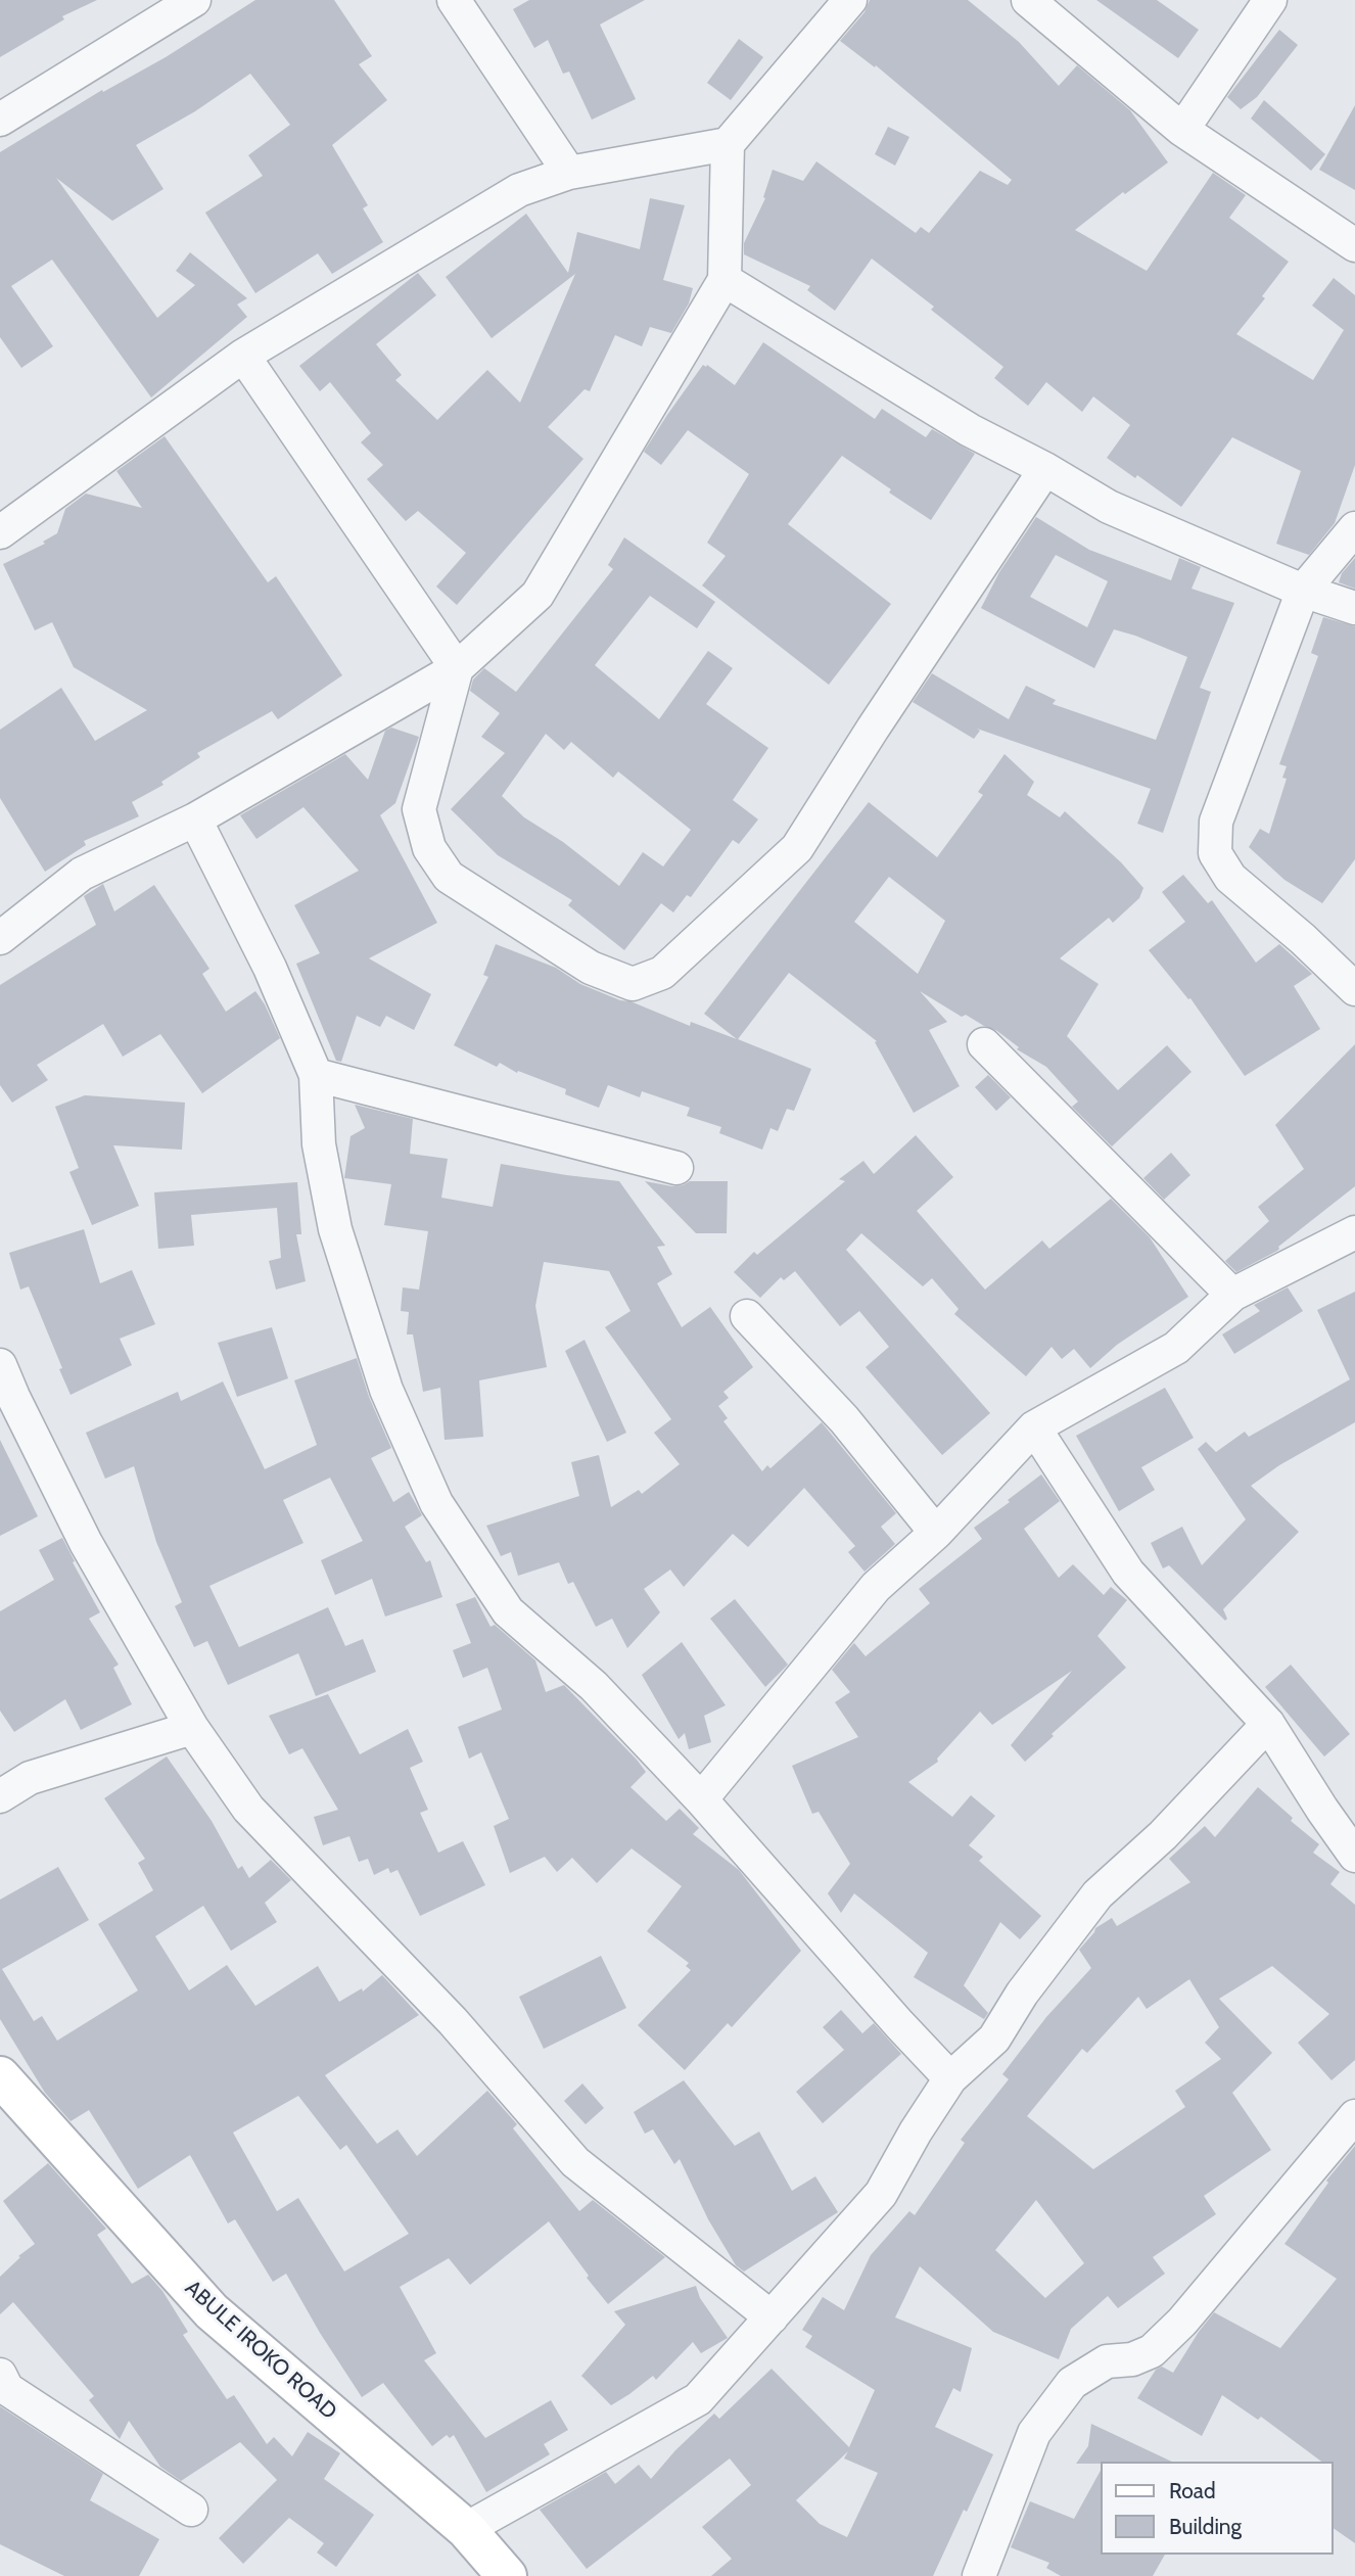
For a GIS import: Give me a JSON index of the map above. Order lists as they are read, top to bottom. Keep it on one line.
{"streets":{"street":["ABULE IROKO ROAD"]},"legend":["Road","Building"]}
